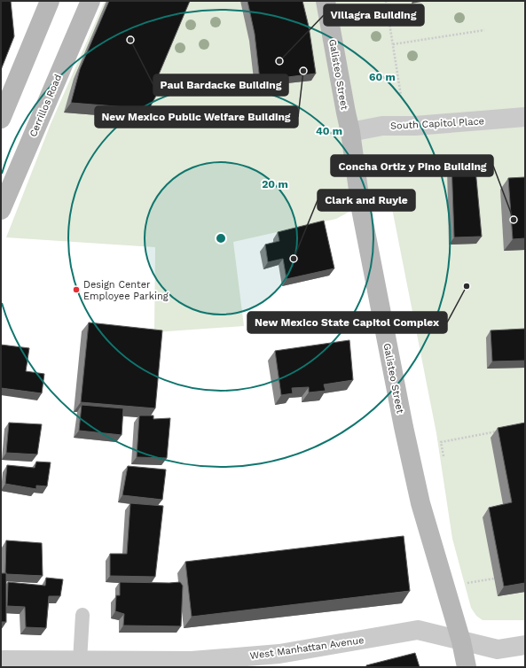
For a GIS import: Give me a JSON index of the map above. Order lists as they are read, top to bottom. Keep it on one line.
{"streets":{"street":["Galisteo Street","Cerrillos Road","South Capitol Place","West Manhattan Avenue"]},"crossings":[["Galisteo Street","South Capitol Place"],["Galisteo Street","West Manhattan Avenue"]],"places":["Paul Bardacke Building","Villagra Building","New Mexico Public Welfare Building","Concha Ortiz y Pino Building","Clark and Ruyle","New Mexico State Capitol Complex","Design Center Employee Parking"],"rings":["60 m","40 m","20 m"]}
